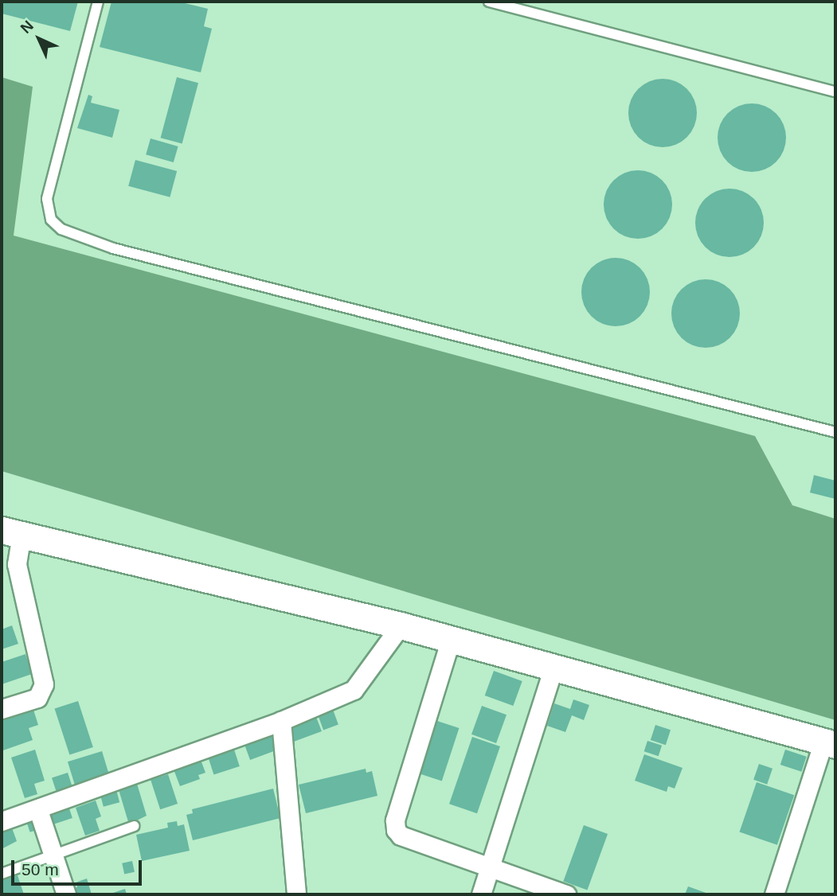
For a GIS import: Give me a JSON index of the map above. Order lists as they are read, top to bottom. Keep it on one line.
{"scale_bar":"50 m","north":"top left"}
